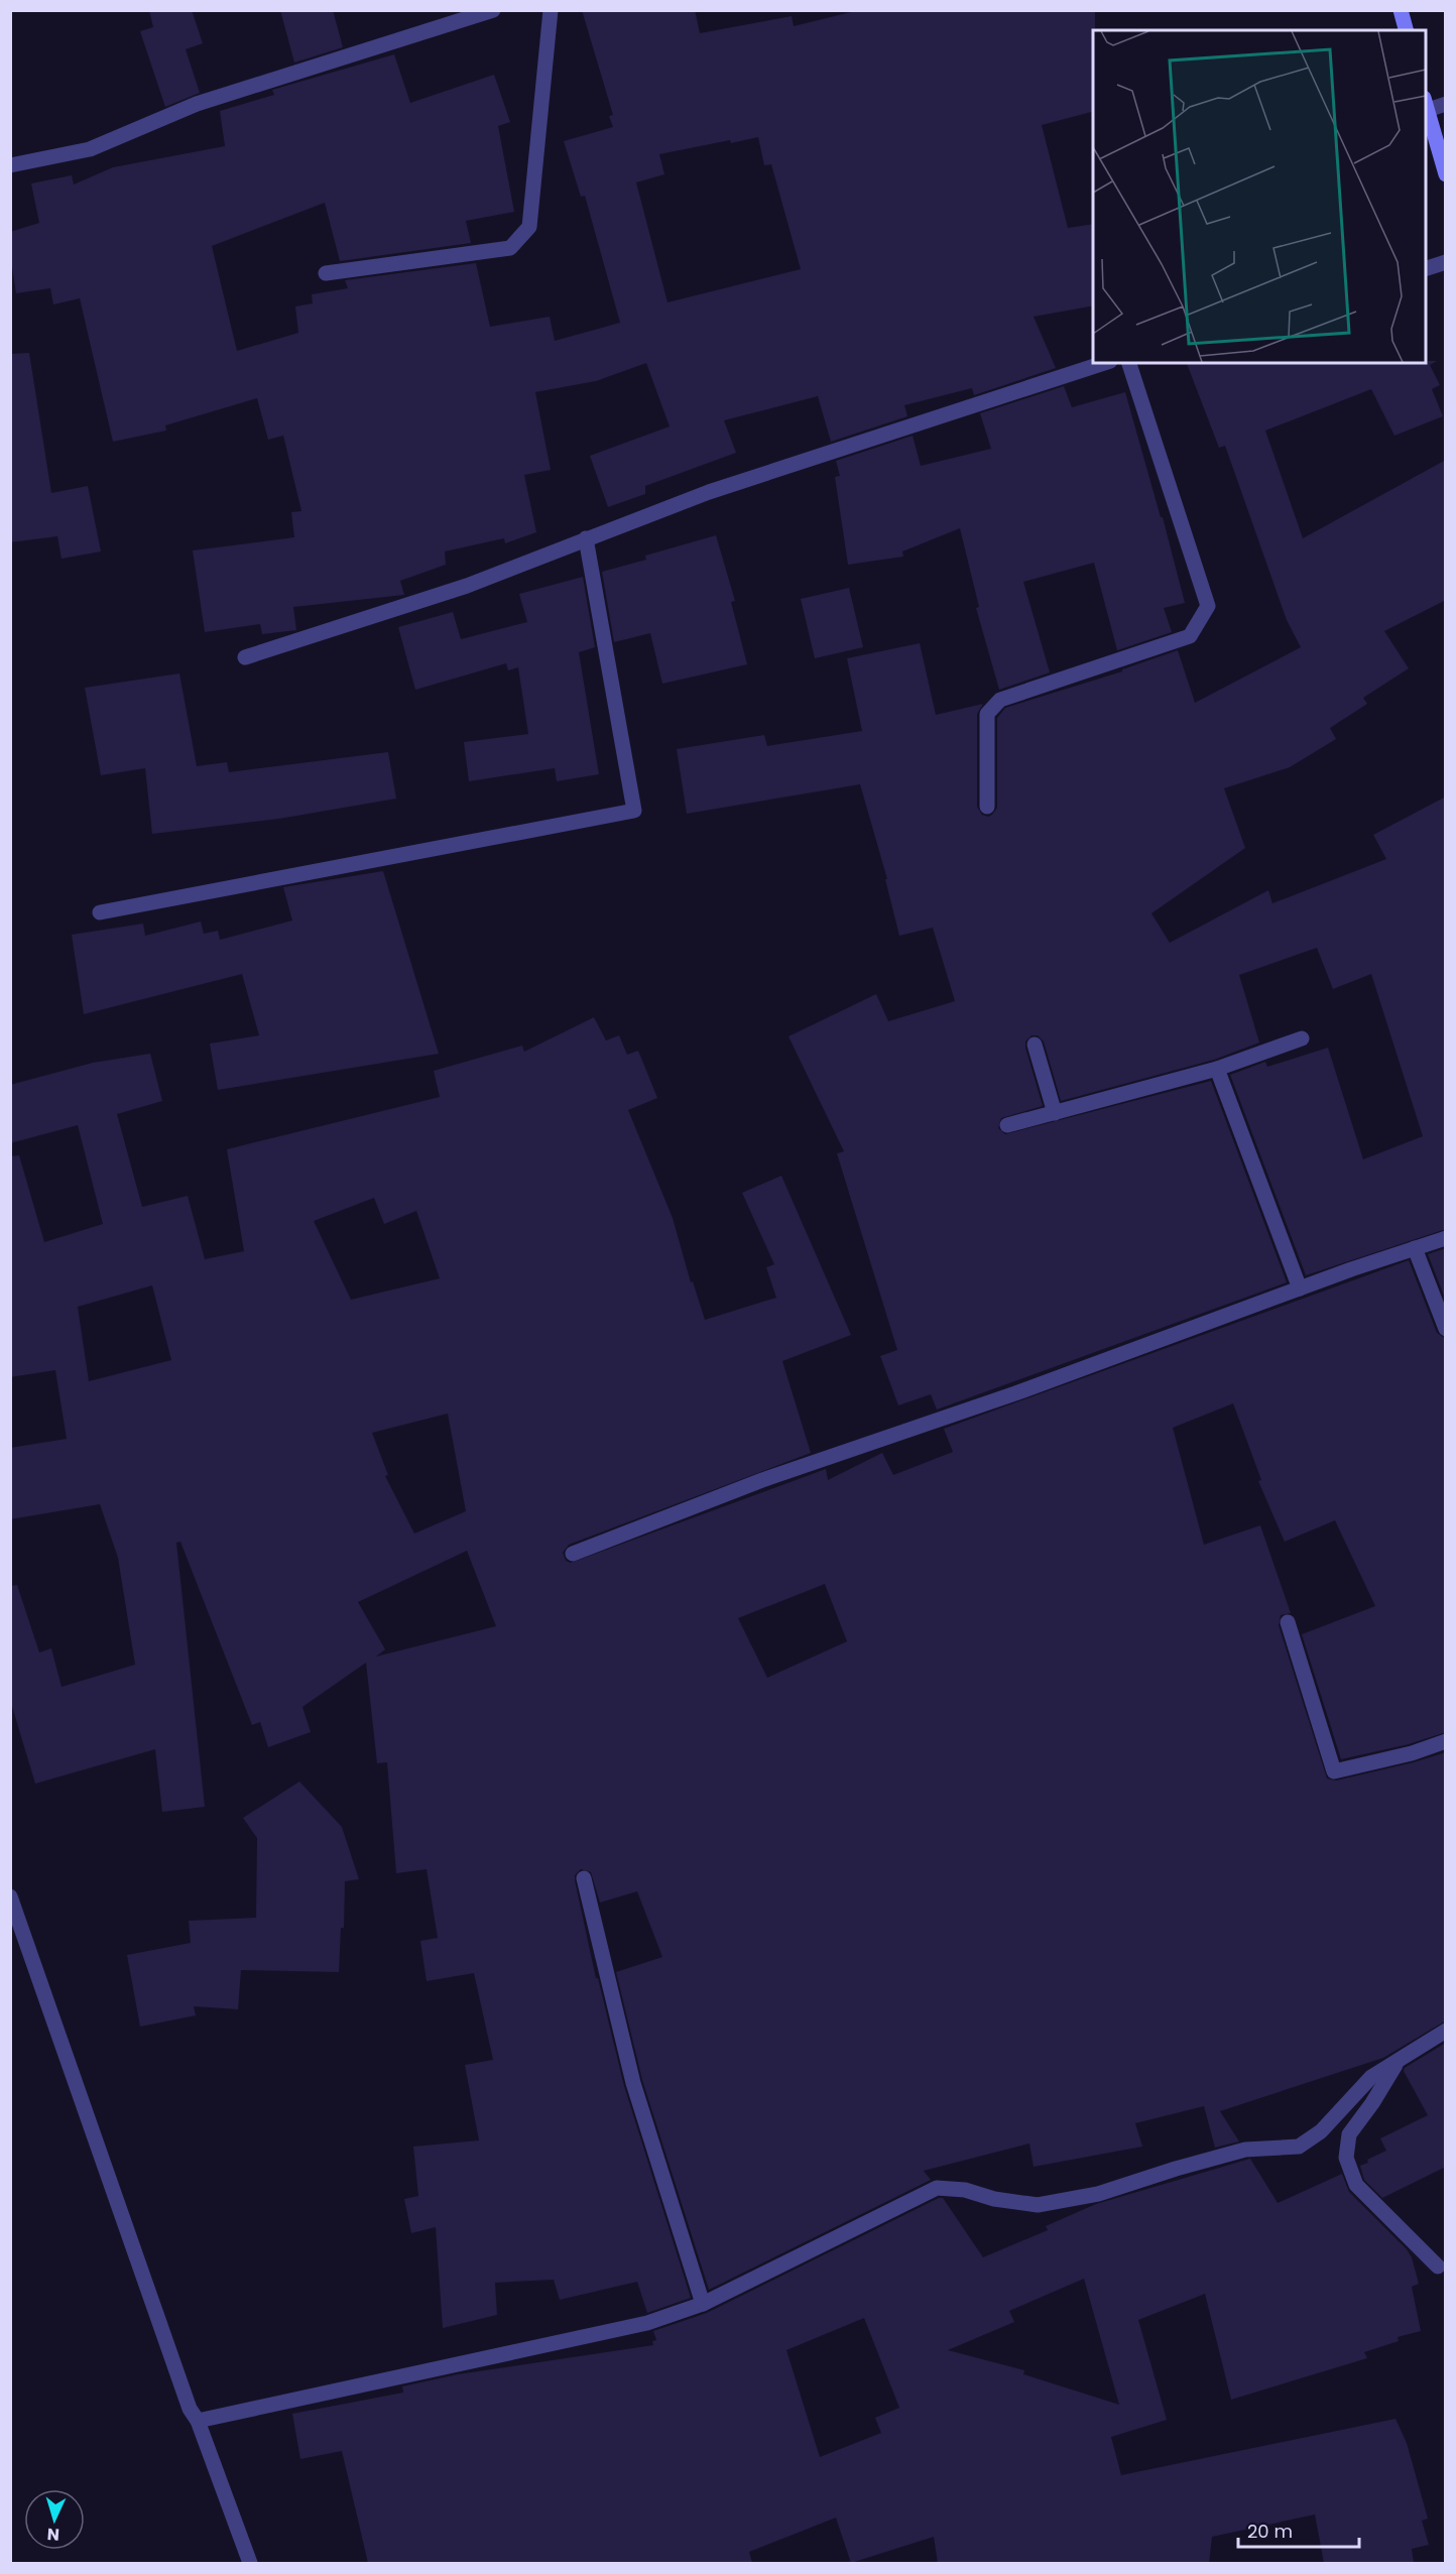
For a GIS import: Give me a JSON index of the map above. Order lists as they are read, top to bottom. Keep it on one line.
{"scale_bar":"20 m","north":"bottom"}
